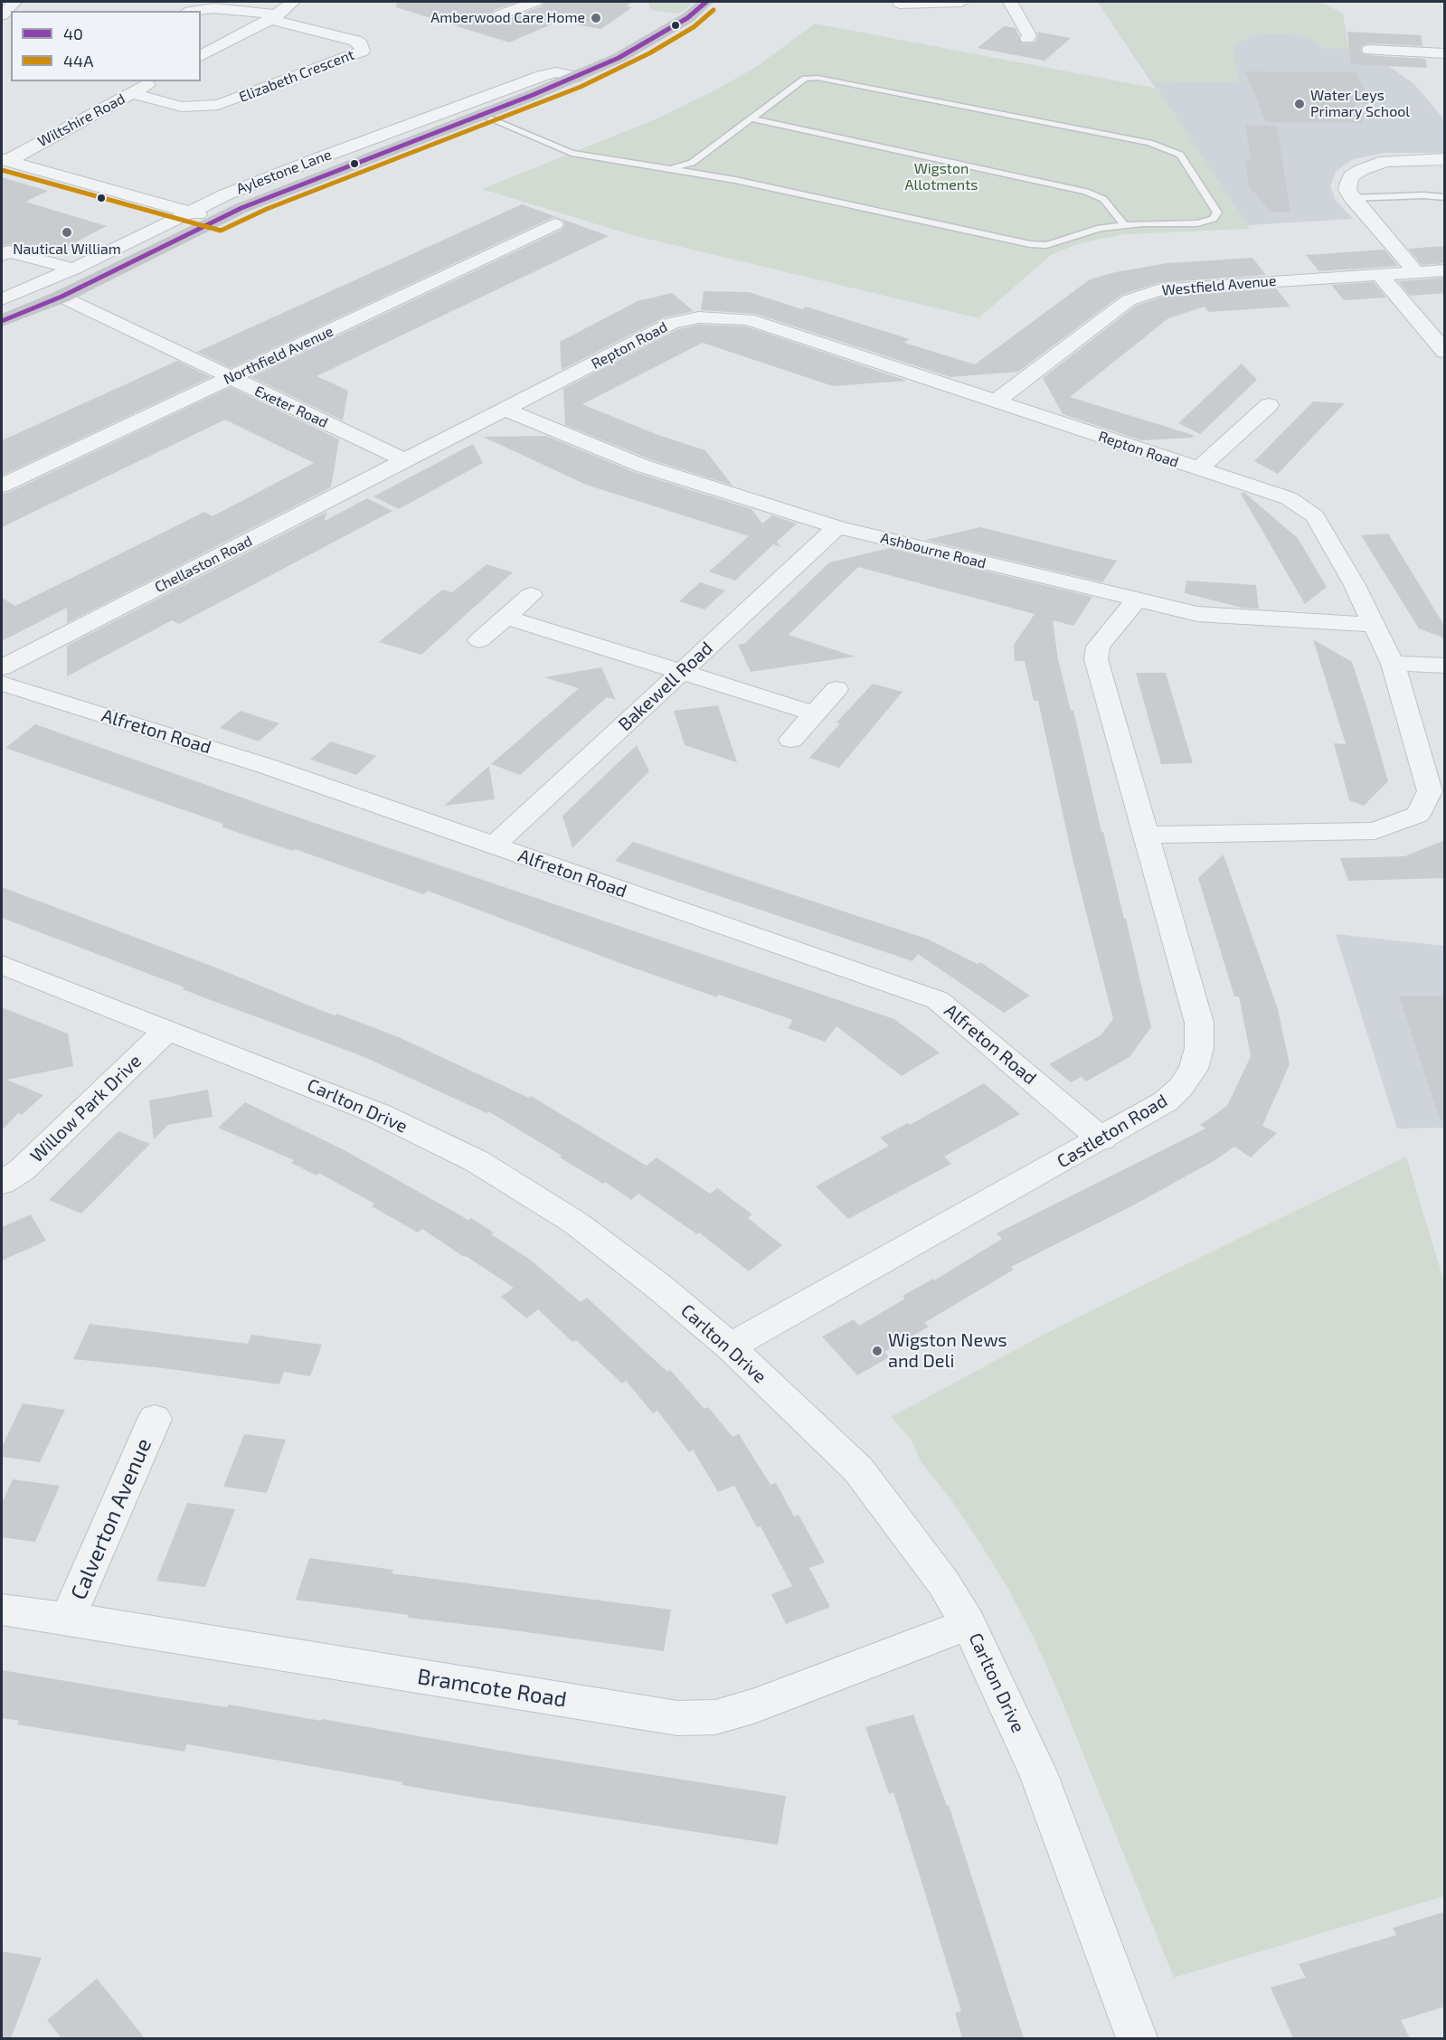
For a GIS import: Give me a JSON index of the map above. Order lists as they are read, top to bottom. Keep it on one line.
{"streets":{"main road":["Aylestone Lane"],"street":["Elizabeth Crescent","Wiltshire Road","Westfield Avenue","Repton Road","Northfield Avenue","Exeter Road","Ashbourne Road","Chellaston Road","Bakewell Road","Alfreton Road","Carlton Drive","Willow Park Drive","Castleton Road","Calverton Avenue","Bramcote Road"]},"crossings":[["Elizabeth Crescent","Wiltshire Road"],["Aylestone Lane","Exeter Road"],["Westfield Avenue","Repton Road"],["Repton Road","Exeter Road"],["Repton Road","Ashbourne Road"],["Repton Road","Chellaston Road"],["Repton Road","Castleton Road"],["Northfield Avenue","Exeter Road"],["Exeter Road","Chellaston Road"],["Ashbourne Road","Bakewell Road"],["Ashbourne Road","Castleton Road"],["Bakewell Road","Alfreton Road"],["Alfreton Road","Castleton Road"],["Carlton Drive","Willow Park Drive"],["Carlton Drive","Castleton Road"],["Carlton Drive","Bramcote Road"],["Calverton Avenue","Bramcote Road"]],"parks":["Wigston Allotments"],"places":["Amberwood Care Home","Water Leys Primary School","Nautical William","Wigston News and Deli"],"lines":["transit line 40","transit line 44A"],"legend":["40","44A"]}
